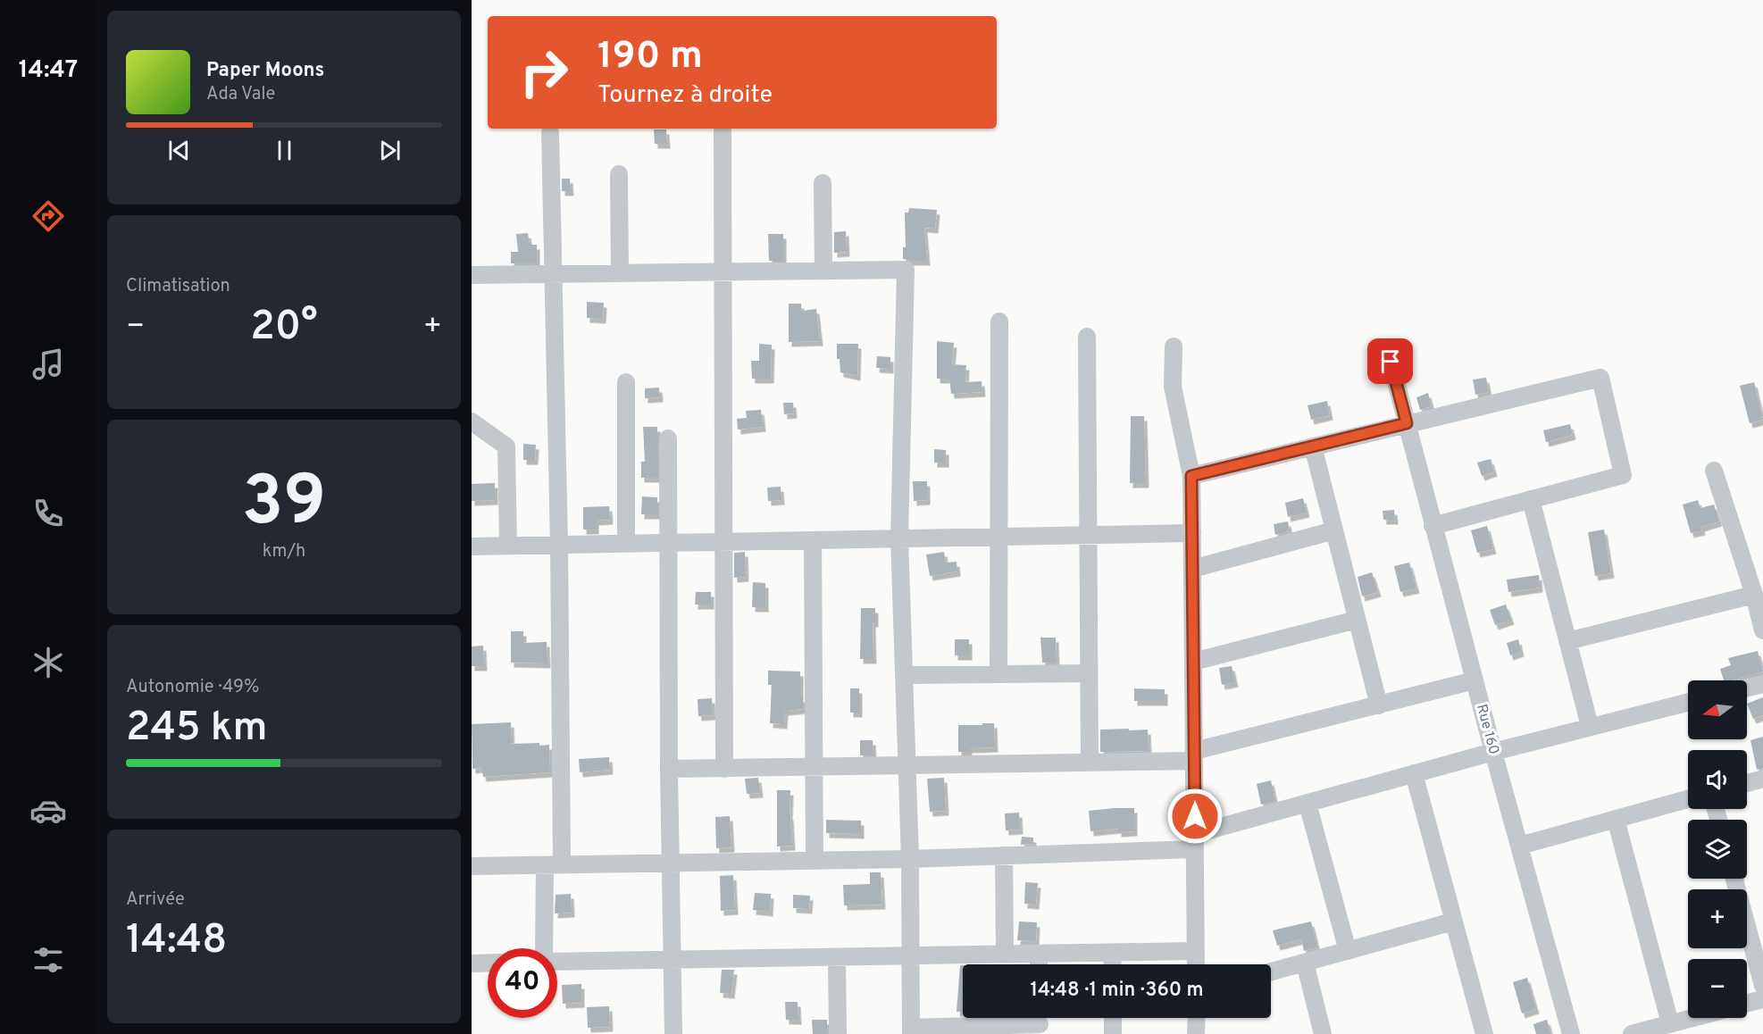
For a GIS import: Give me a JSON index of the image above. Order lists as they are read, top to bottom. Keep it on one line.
{"streets":{"street":["Rue 160"]},"north":"left","page":{"tabs":"14:47","turn":["190 m","Tournez à droite"],"song":["Paper Moons","Ada Vale"],"tile":["Climatisation",["39","km/h"],["Autonomie · 49%","245 km"],["Arrivée","14:48"]],"heat":["−","20°","+"],"map_buttons":["+","−"],"limit":"40","trip":"14:48 · 1 min · 360 m"}}
